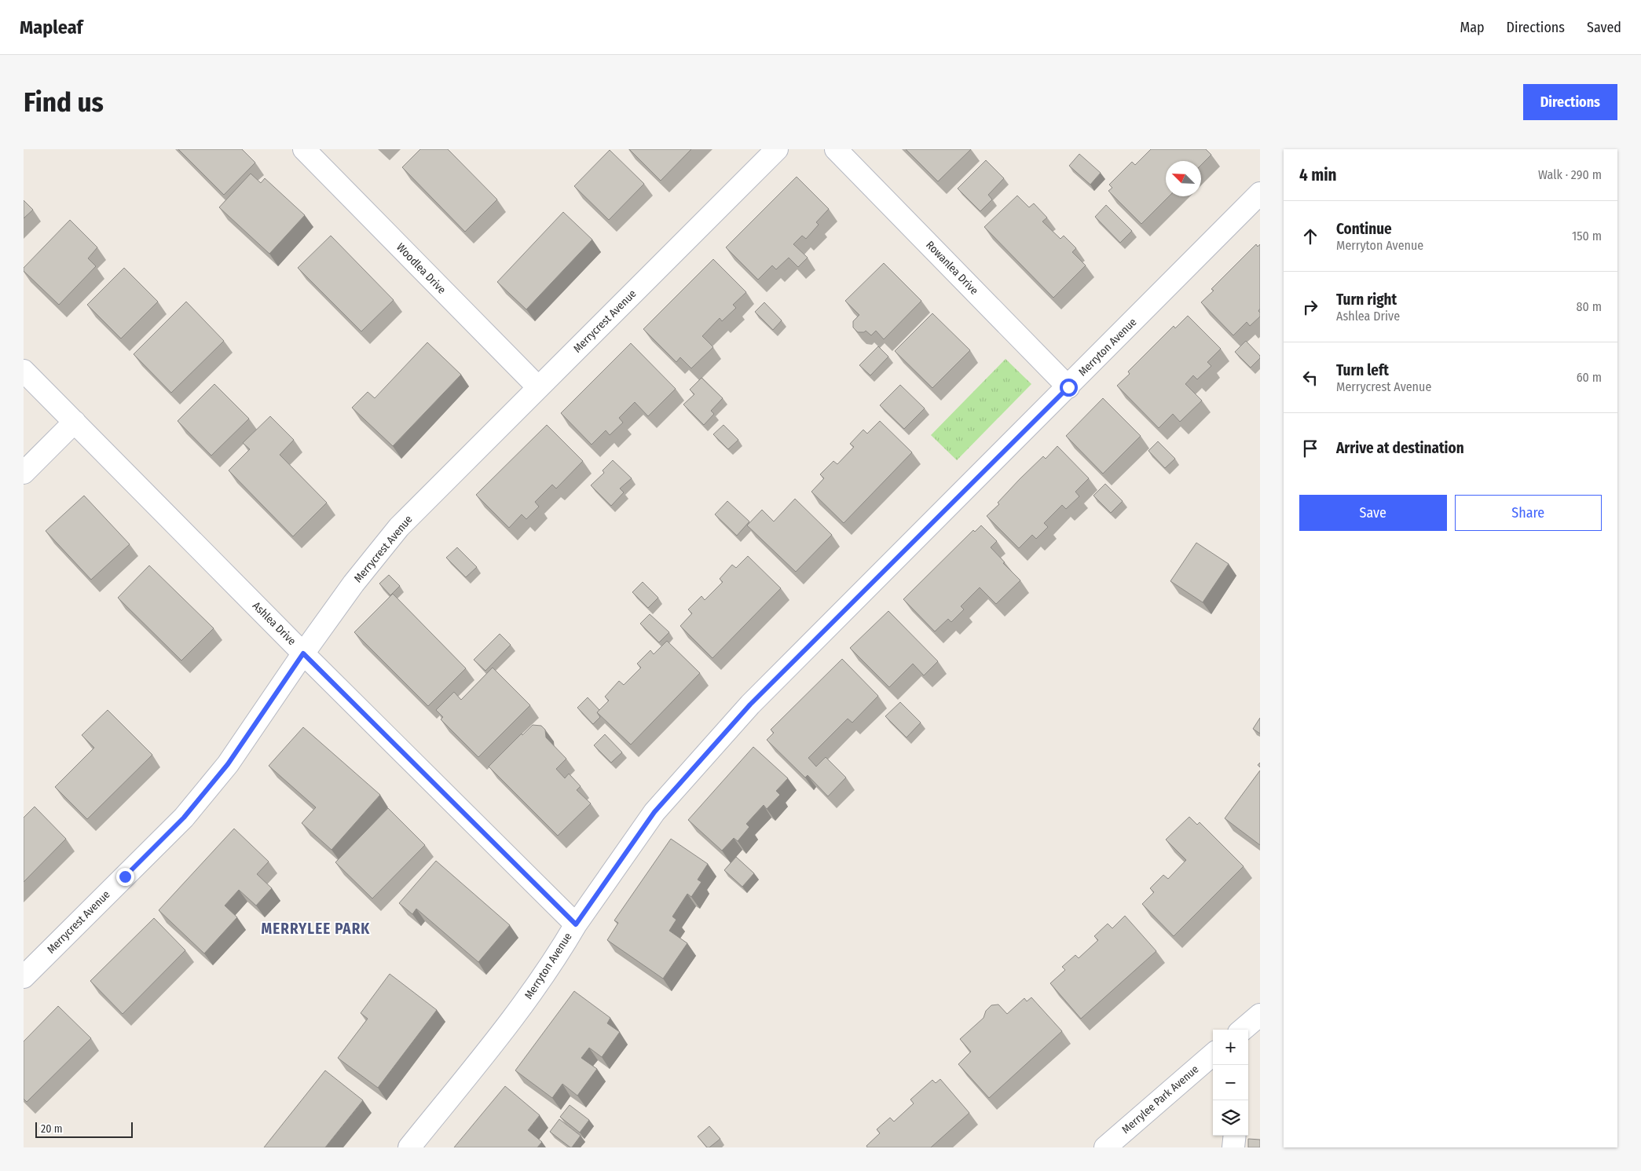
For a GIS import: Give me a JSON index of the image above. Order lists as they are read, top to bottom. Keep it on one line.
{"streets":{"street":["Rowanlea Drive","Woodlea Drive","Merrycrest Avenue","Merryton Avenue","Ashlea Drive","Merrylee Park Avenue"]},"crossings":[["Rowanlea Drive","Merryton Avenue"],["Woodlea Drive","Merrycrest Avenue"],["Merrycrest Avenue","Ashlea Drive"],["Merryton Avenue","Ashlea Drive"]],"districts":["MERRYLEE PARK"],"scale_bar":"20 m","north":"top left","page":{"header":"Mapleaf","nav":["Map","Directions","Saved"],"buttons":["Directions",["Save","Share"]],"title":"Find us","heading":["4 min","Walk · 290 m"],"list":[["Continue","Merryton Avenue","150 m"],["Turn right","Ashlea Drive","80 m"],["Turn left","Merrycrest Avenue","60 m"],"Arrive at destination"],"map_buttons":["+","−"],"scale":"20 m"}}
